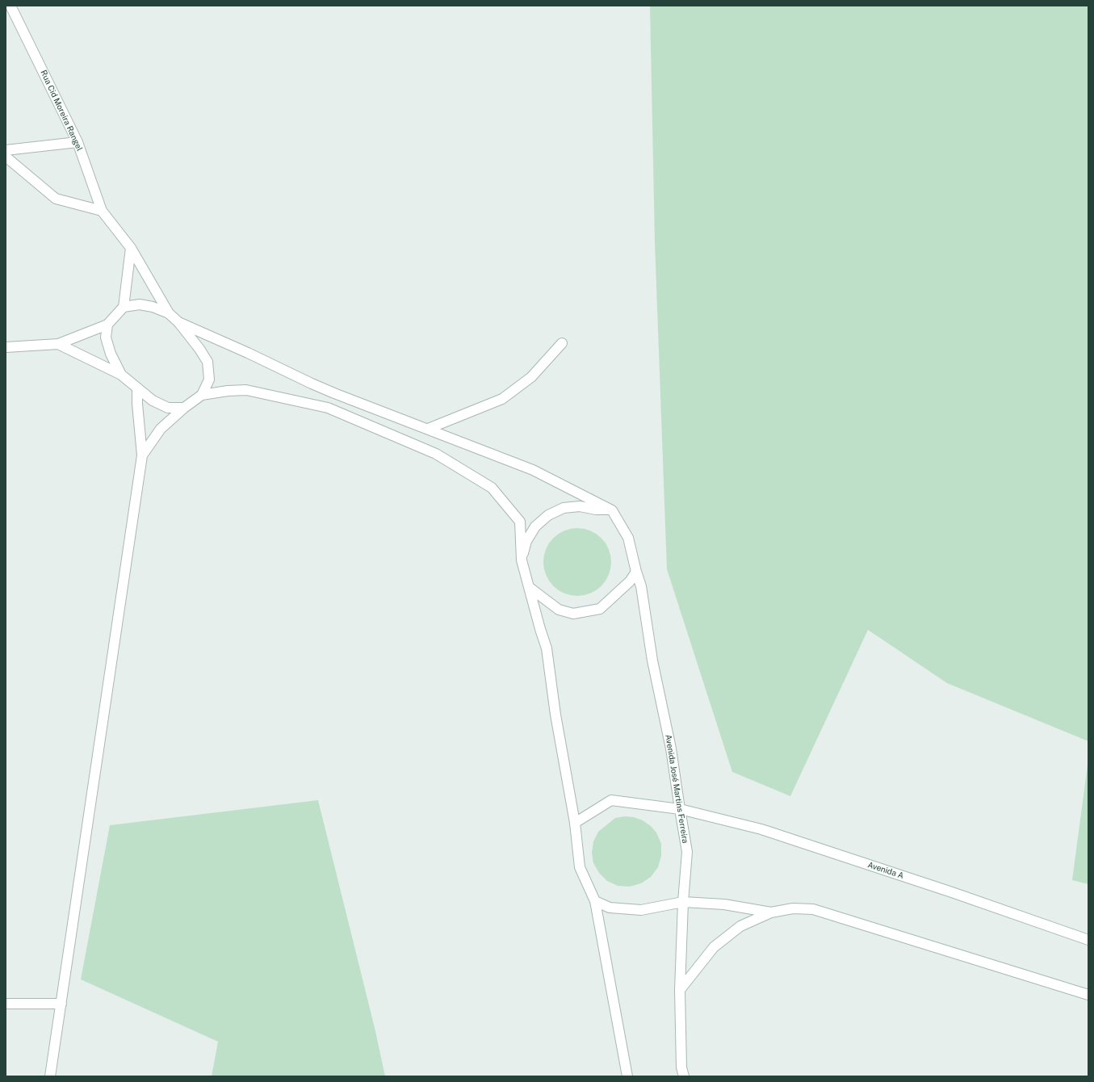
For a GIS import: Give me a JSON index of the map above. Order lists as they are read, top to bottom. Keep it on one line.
{"streets":{"street":["Rua Cid Moreira Rangel","Avenida José Martins Ferreira","Avenida A"]},"crossings":[["Avenida José Martins Ferreira","Avenida A"]]}
